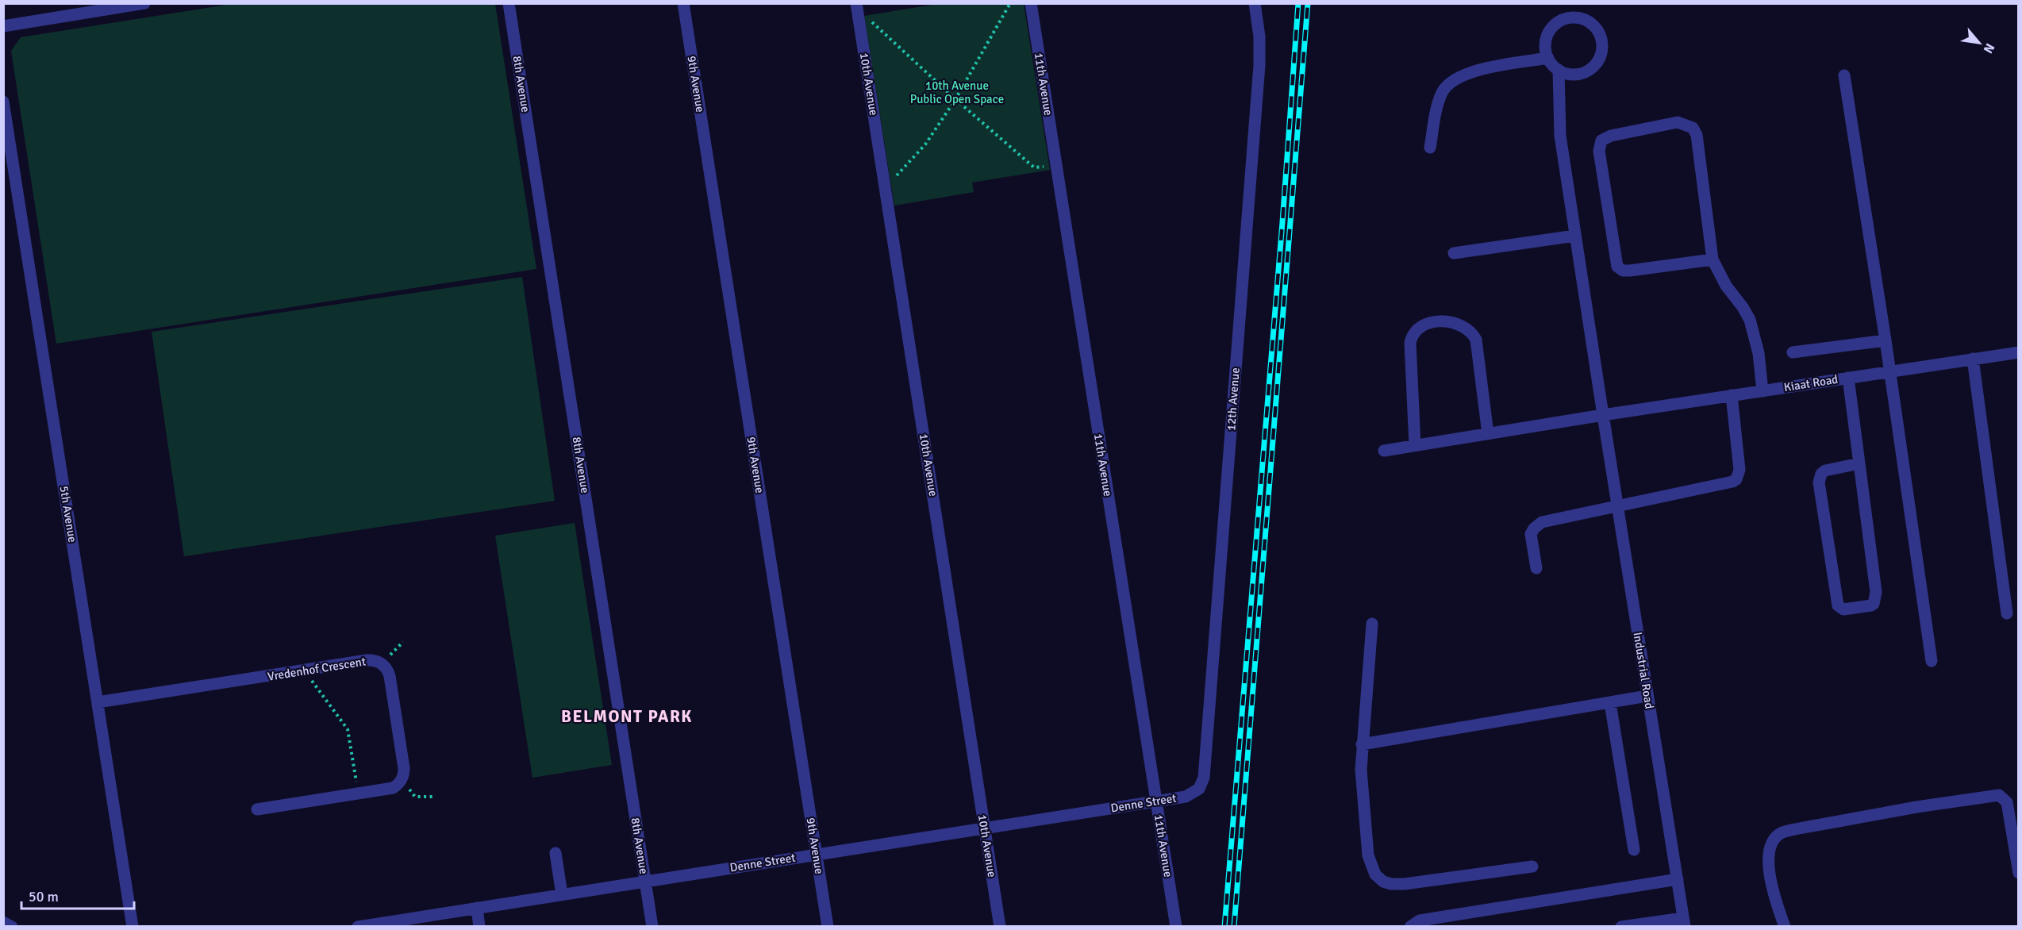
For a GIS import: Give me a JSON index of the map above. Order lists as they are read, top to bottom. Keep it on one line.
{"streets":{"street":["8th Avenue","9th Avenue","10th Avenue","11th Avenue","Kiaat Road","12th Avenue","5th Avenue","Vredenhof Crescent","Industrial Road","Denne Street"]},"crossings":[["8th Avenue","Denne Street"],["9th Avenue","Denne Street"],["10th Avenue","Denne Street"],["11th Avenue","Denne Street"],["Kiaat Road","Industrial Road"],["12th Avenue","Denne Street"],["5th Avenue","Vredenhof Crescent"]],"districts":["BELMONT PARK"],"parks":["10th Avenue Public Open Space"],"scale_bar":"50 m","north":"bottom right"}
